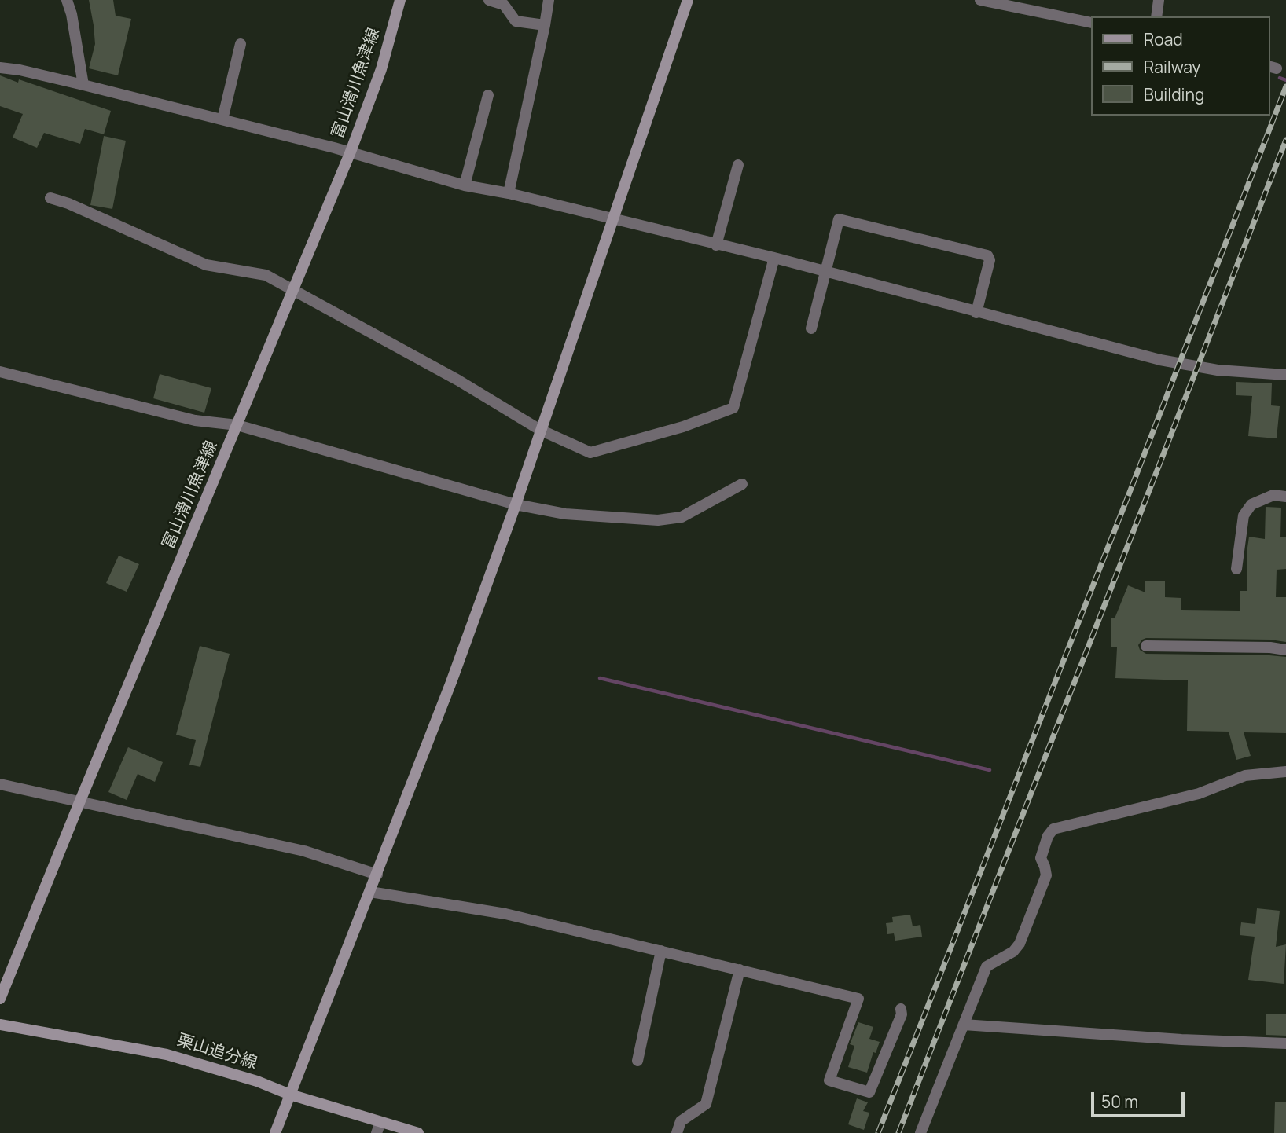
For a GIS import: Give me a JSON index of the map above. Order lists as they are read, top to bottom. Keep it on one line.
{"streets":{"main road":["富山滑川魚津線","栗山追分線"]},"legend":["Road","Railway","Building"],"scale_bar":"50 m"}
